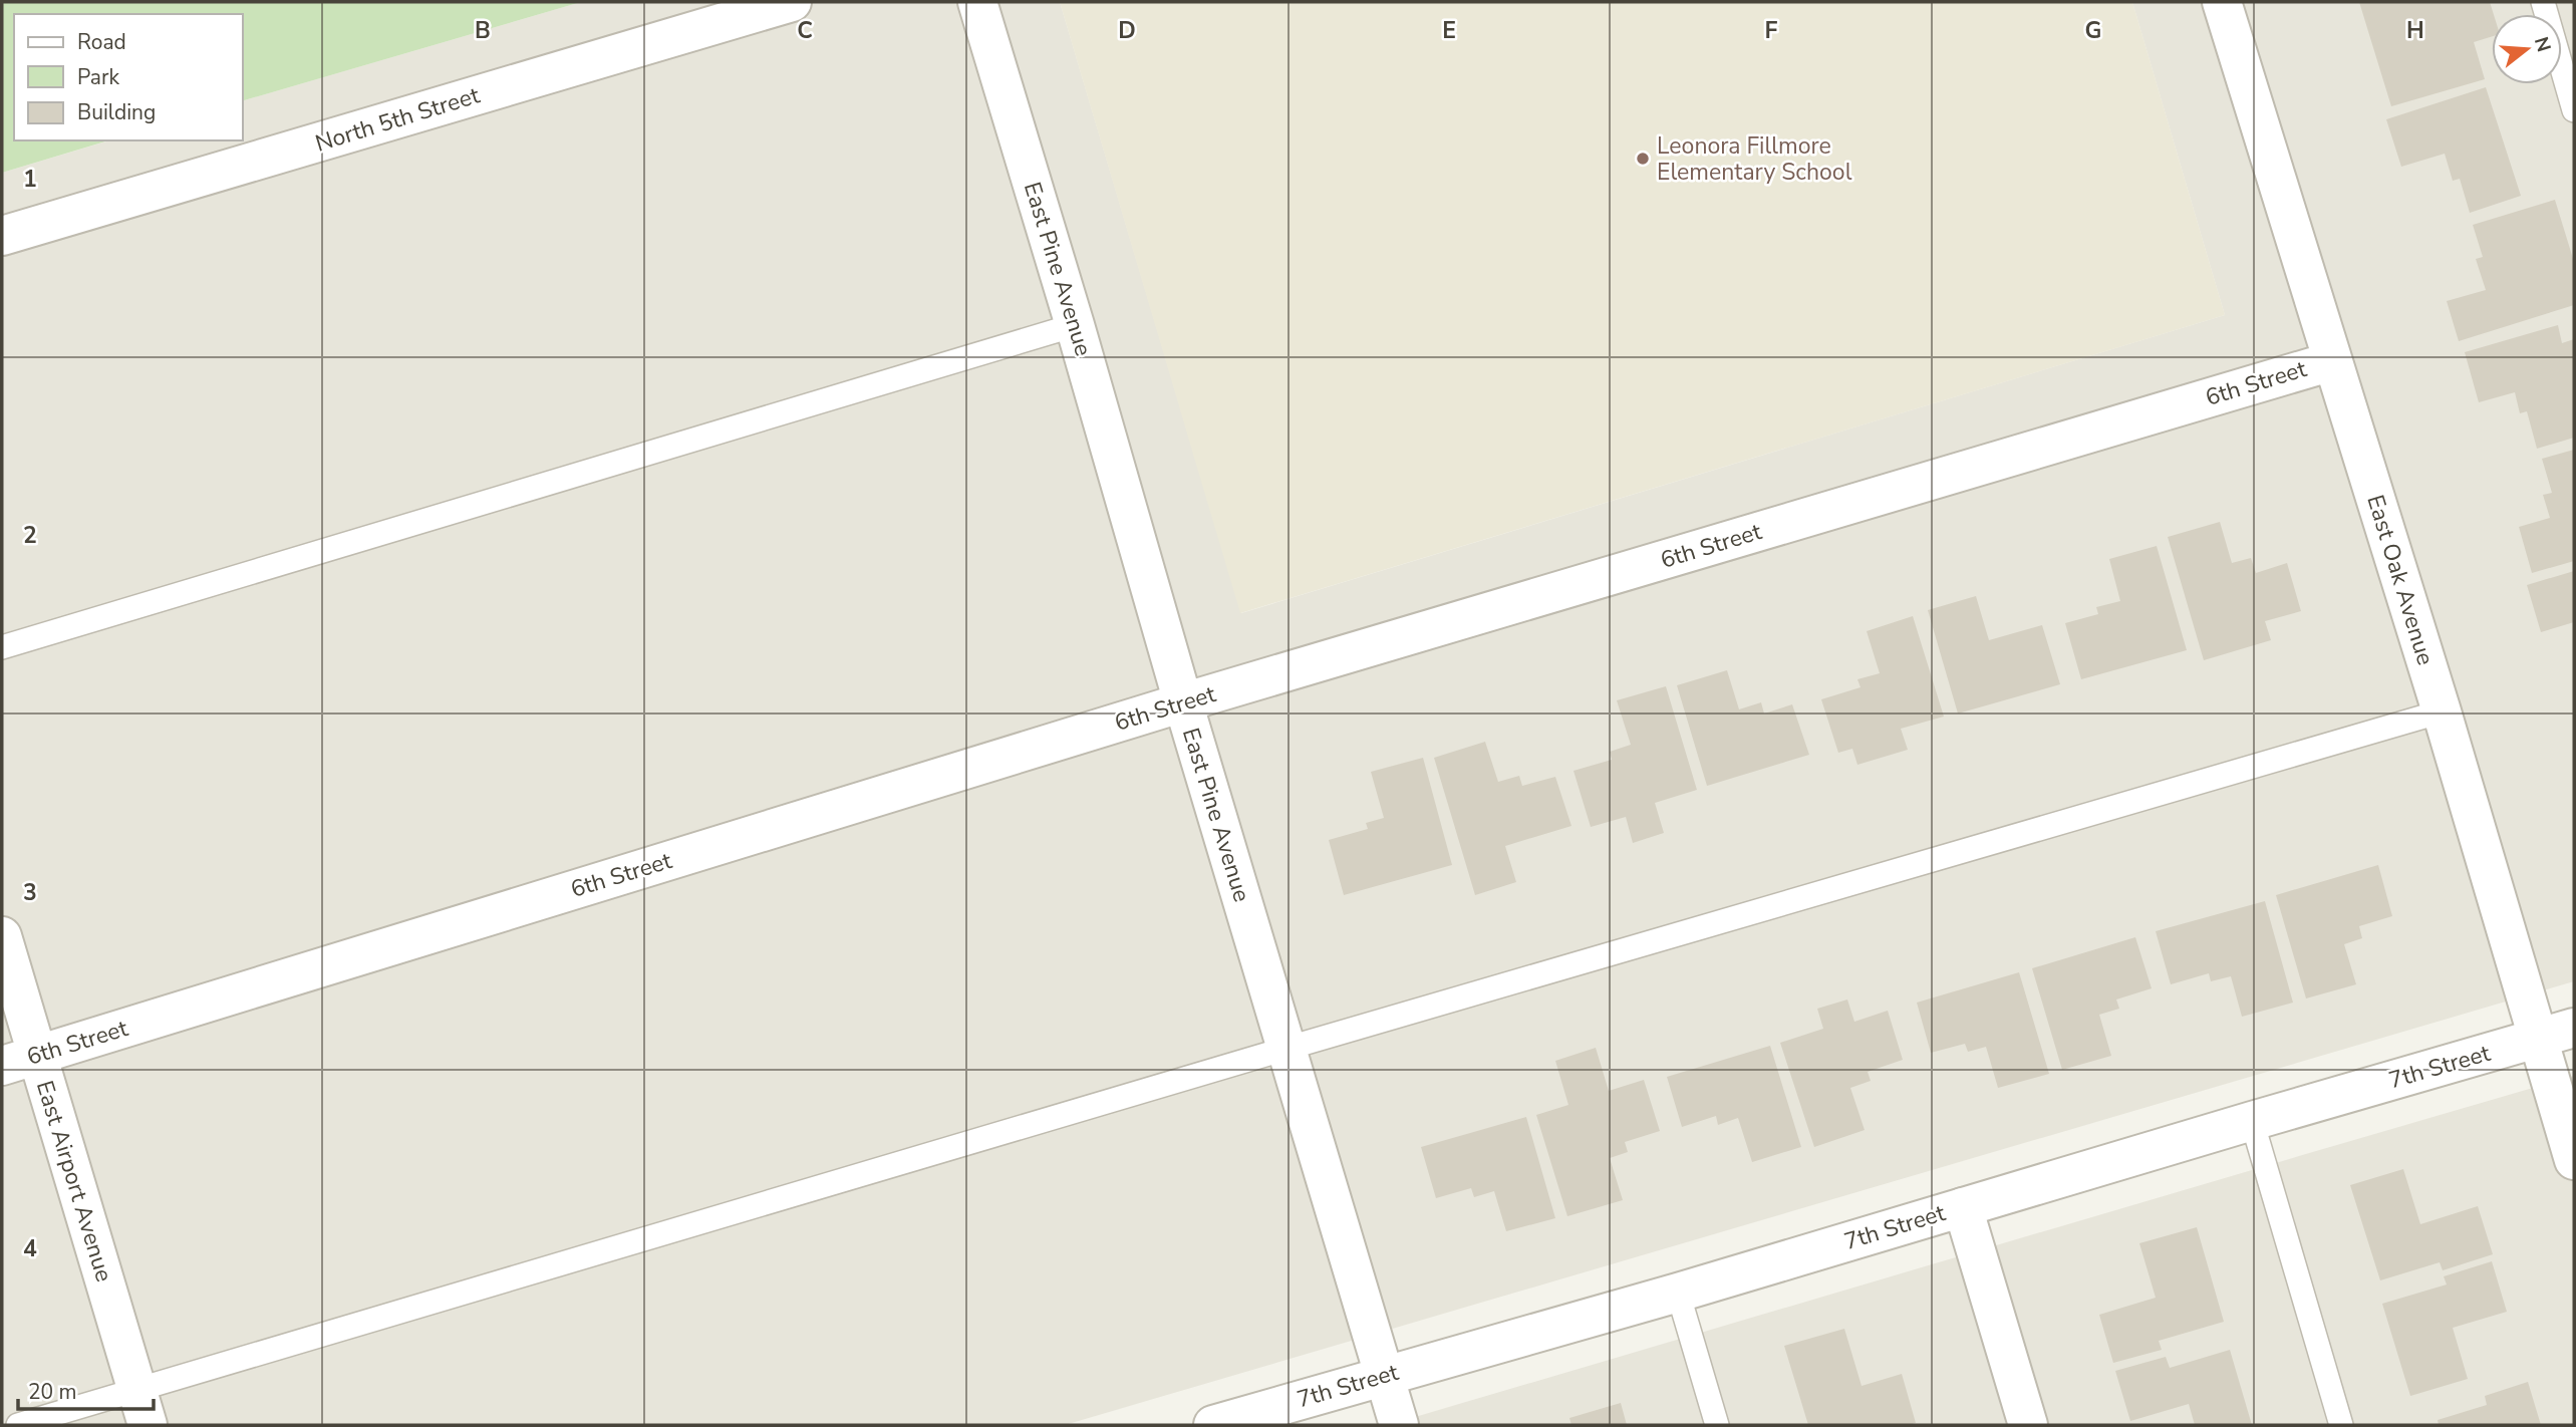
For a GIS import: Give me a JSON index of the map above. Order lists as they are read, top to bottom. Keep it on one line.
{"streets":{"street":["North 5th Street","East Pine Avenue","6th Street","East Oak Avenue","7th Street","East Airport Avenue"]},"crossings":[["East Pine Avenue","6th Street"],["East Pine Avenue","7th Street"],["6th Street","East Oak Avenue"],["6th Street","East Airport Avenue"],["East Oak Avenue","7th Street"]],"places":["Leonora Fillmore Elementary School"],"legend":["Road","Park","Building"],"scale_bar":"20 m","north":"right","grid":{"columns":["B","C","D","E","F","G","H"],"rows":["1","2","3","4"]}}
